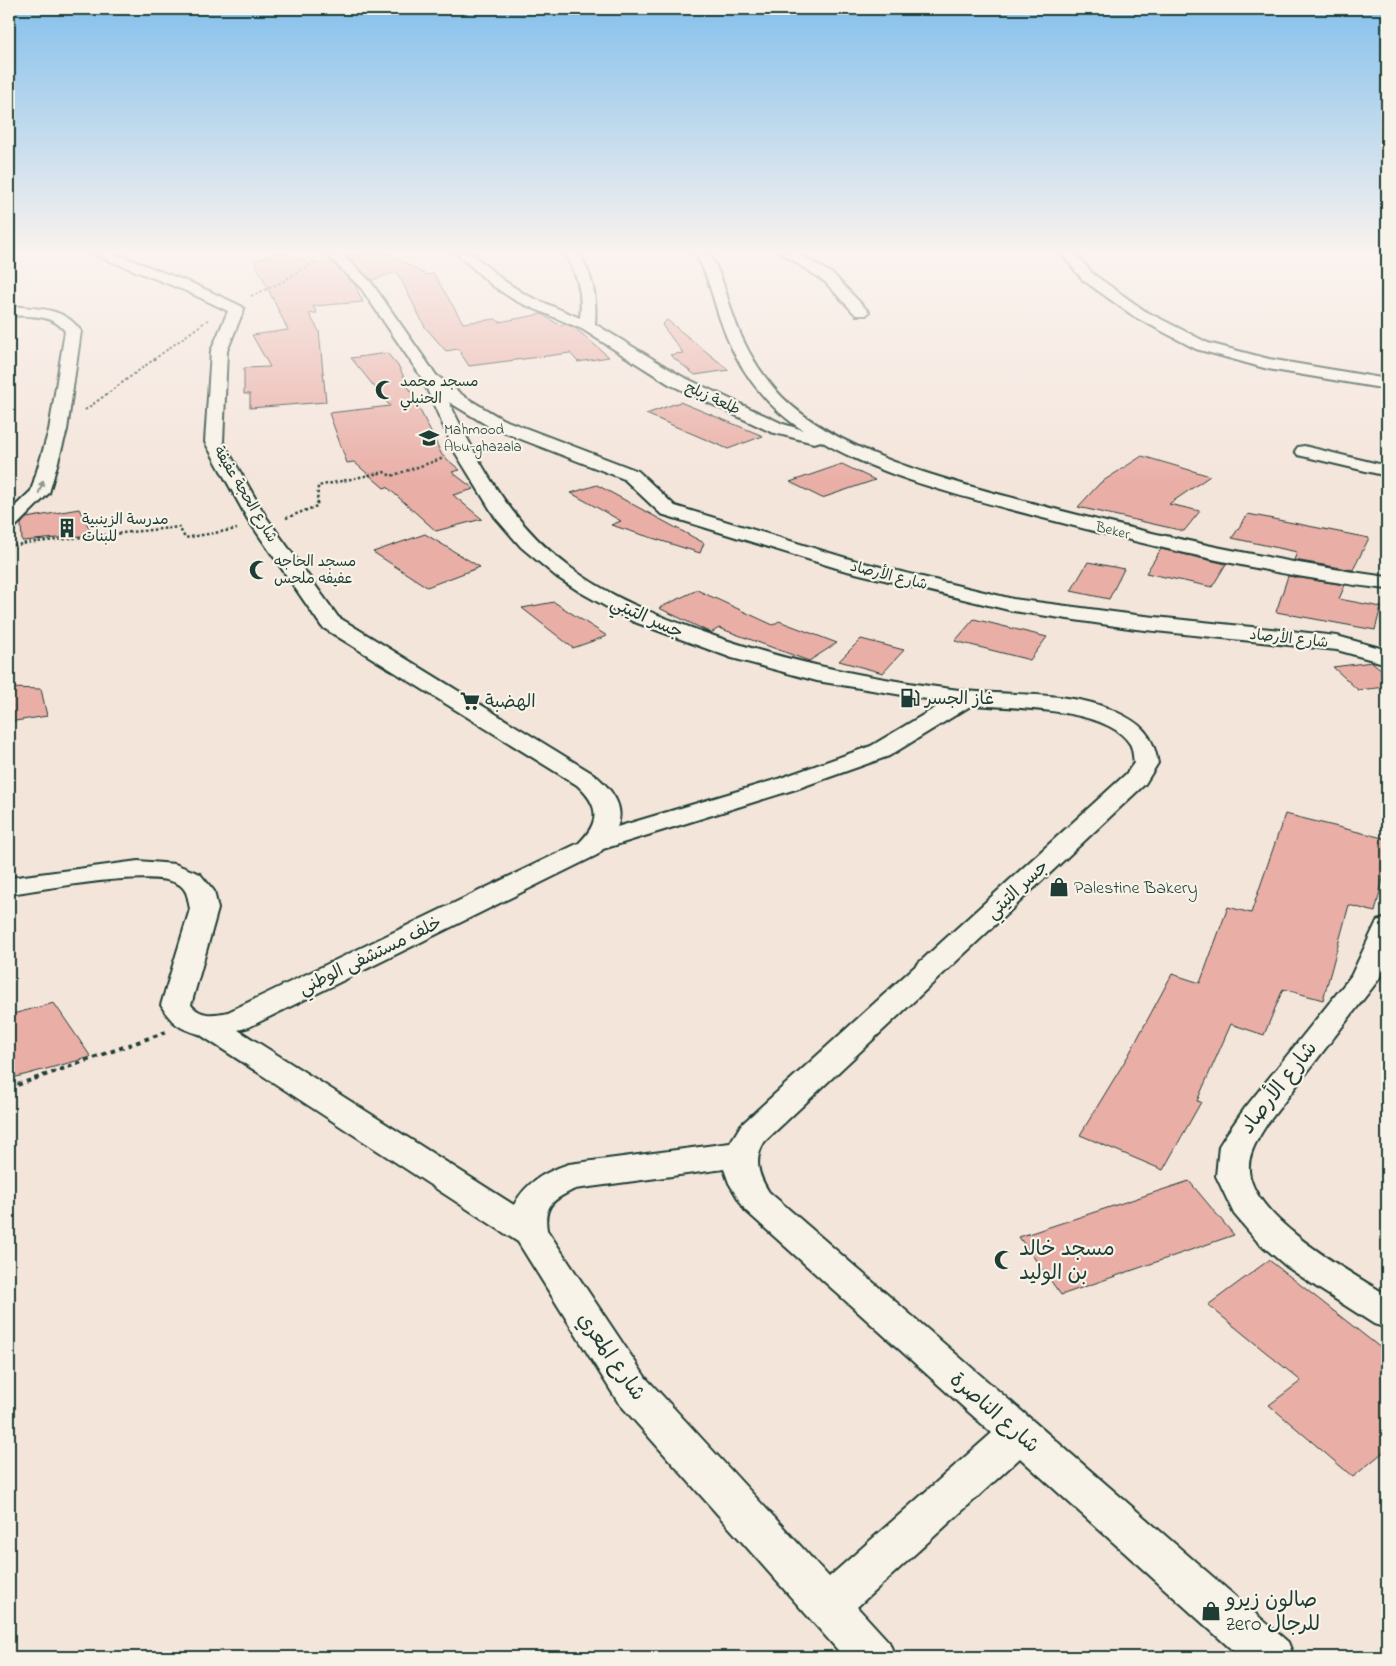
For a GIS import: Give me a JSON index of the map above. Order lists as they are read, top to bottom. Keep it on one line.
{"streets":{"street":["طلعة زبلح","شارع الحجة عفيفة","Beker","شارع الأرصاد","جسر التيتي","خلف مستشفى الوطني","شارع المعري","شارع الناصرة"]},"crossings":[["طلعة زبلح","Beker"],["شارع الحجة عفيفة","خلف مستشفى الوطني"],["شارع الأرصاد","جسر التيتي"],["جسر التيتي","شارع الناصرة"]],"places":{"mosque":["مسجد محمد الحنبلي","مسجد الحاجه عفيفه ملحس","مسجد خالد بن الوليد"],"school or university":["Mahmood Abu-ghazala"],"building":["مدرسة الزينبية للبنات"],"fuel station":["غاز الجسر"],"supermarket":["الهضبة"],"shop":["Palestine Bakery","صالون زيرو zero للرجال"]}}
